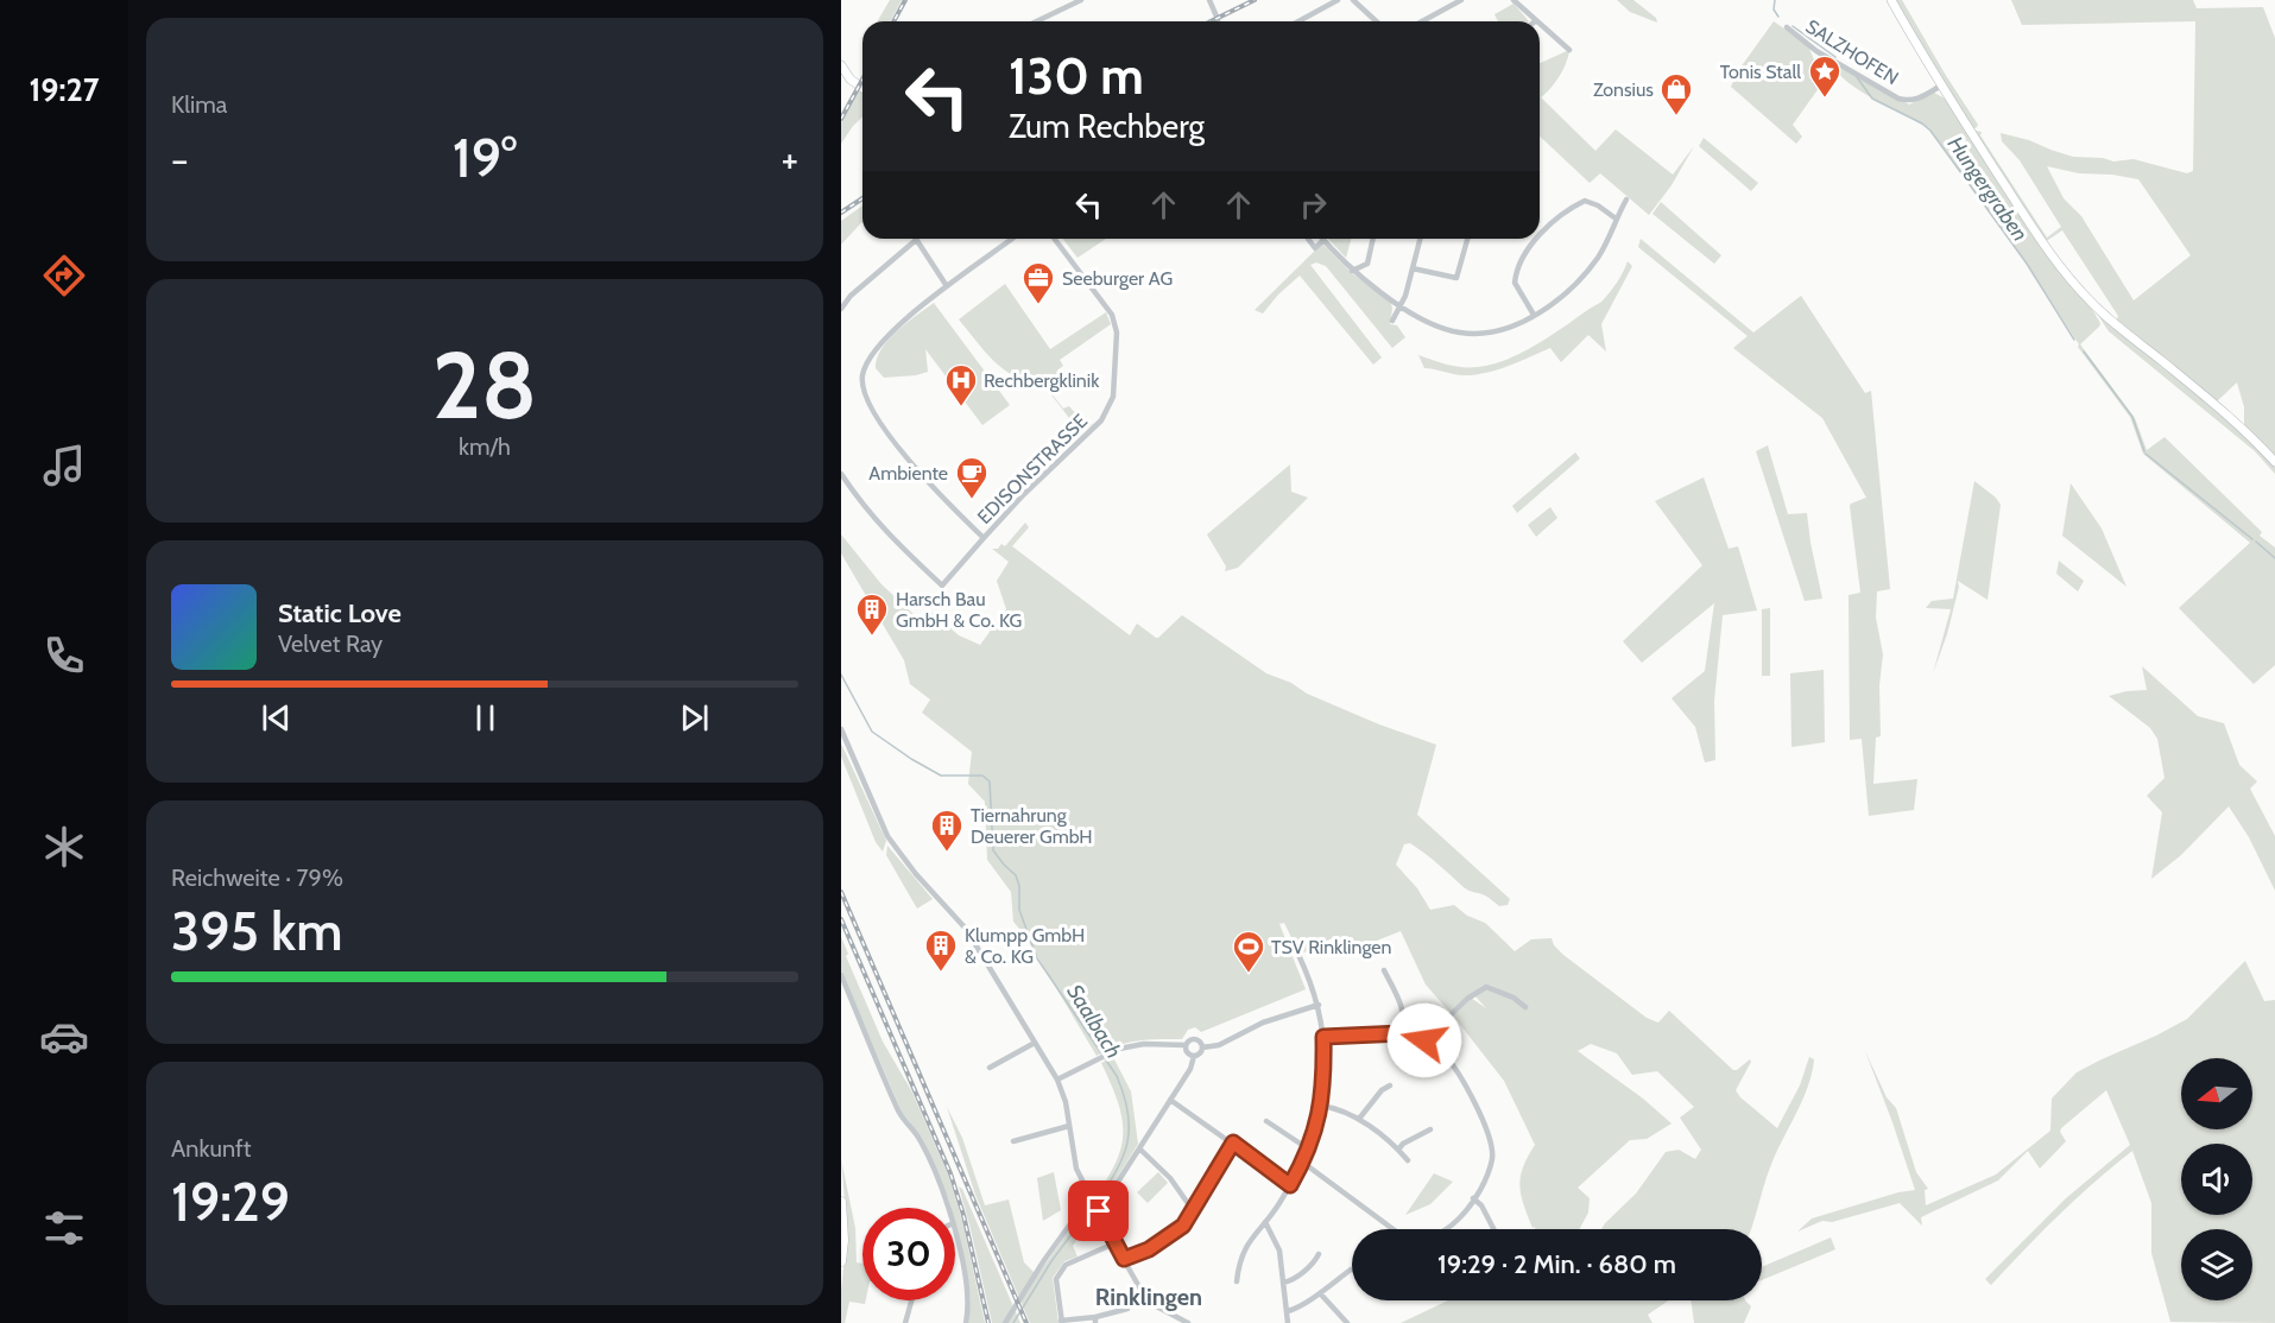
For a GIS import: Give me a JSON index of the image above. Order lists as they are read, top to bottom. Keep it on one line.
{"streets":{"street":["SALZHOFEN","EDISONSTRASSE"]},"districts":["Rinklingen"],"water":["Hungergraben","Saalbach"],"places":{"place":["Tonis Stall"],"shop":["Zonsius"],"office":["Seeburger AG"],"hospital":["Rechbergklinik"],"cafe":["Ambiente"],"building":["Harsch Bau GmbH & Co. KG","Tiernahrung Deuerer GmbH","Klumpp GmbH & Co. KG"],"sports":["TSV Rinklingen"]},"north":"left","page":{"tabs":"19:27","tile":["Klima",["28","km/h"],["Reichweite · 79%","395 km"],["Ankunft","19:29"]],"turn":["130 m","Zum Rechberg"],"heat":["−","19°","+"],"song":["Static Love","Velvet Ray"],"limit":"30","trip":"19:29 · 2 Min. · 680 m"}}
